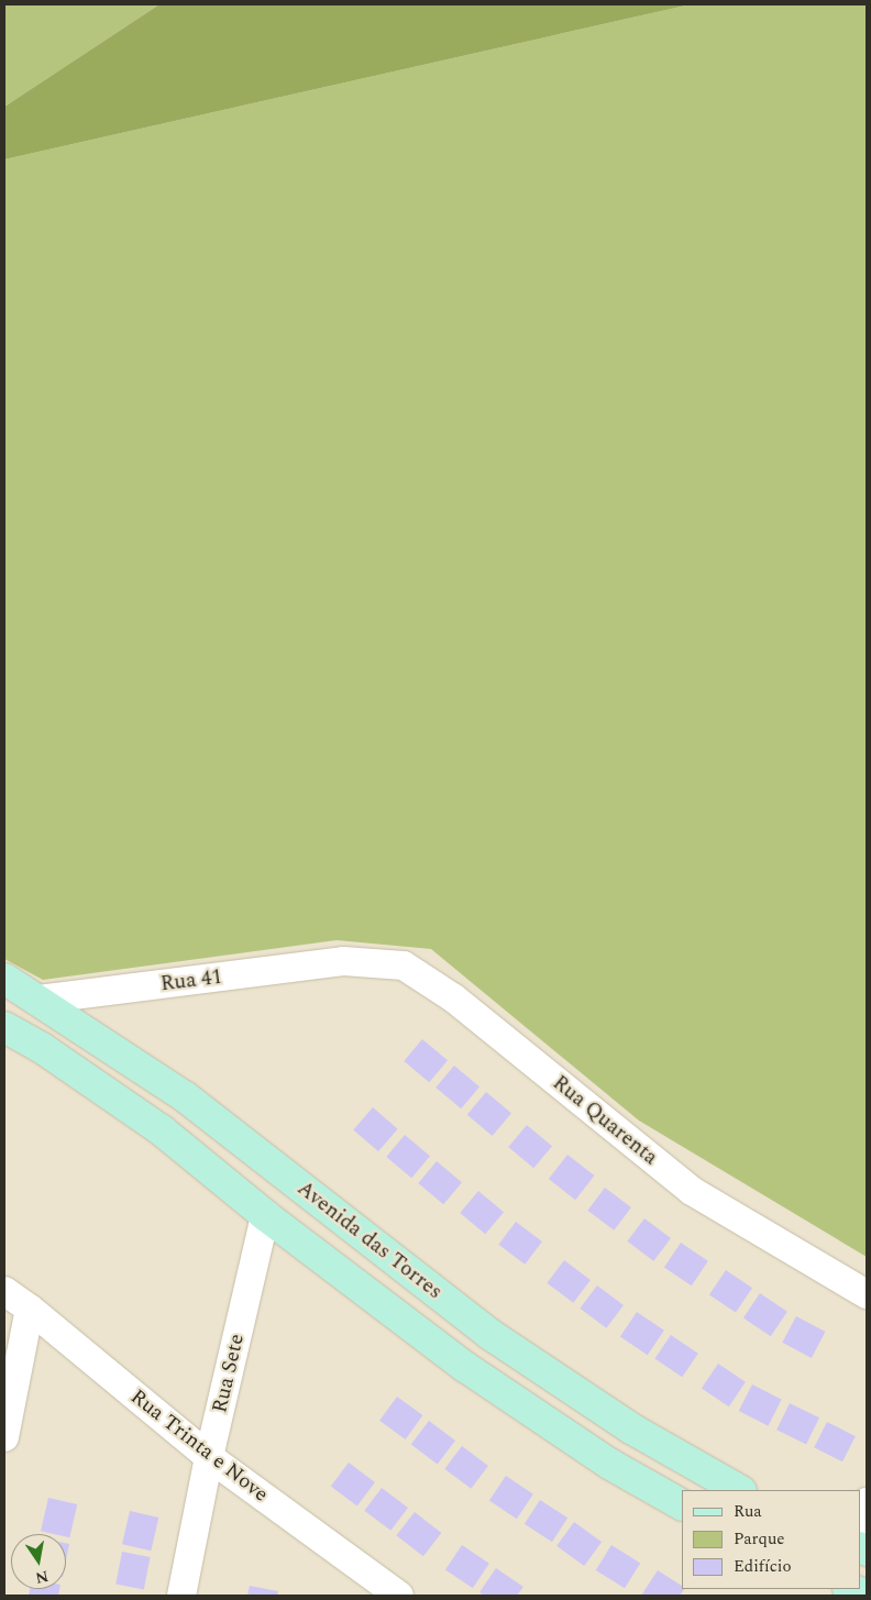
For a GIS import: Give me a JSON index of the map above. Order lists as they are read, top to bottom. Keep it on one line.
{"streets":{"main road":["Avenida das Torres"],"street":["Rua 41","Rua Quarenta","Rua Sete","Rua Trinta e Nove"]},"crossings":[["Rua 41","Rua Quarenta"],["Rua 41","Avenida das Torres"],["Avenida das Torres","Rua Sete"],["Rua Sete","Rua Trinta e Nove"]],"legend":["Rua","Parque","Edifício"],"north":"bottom"}
